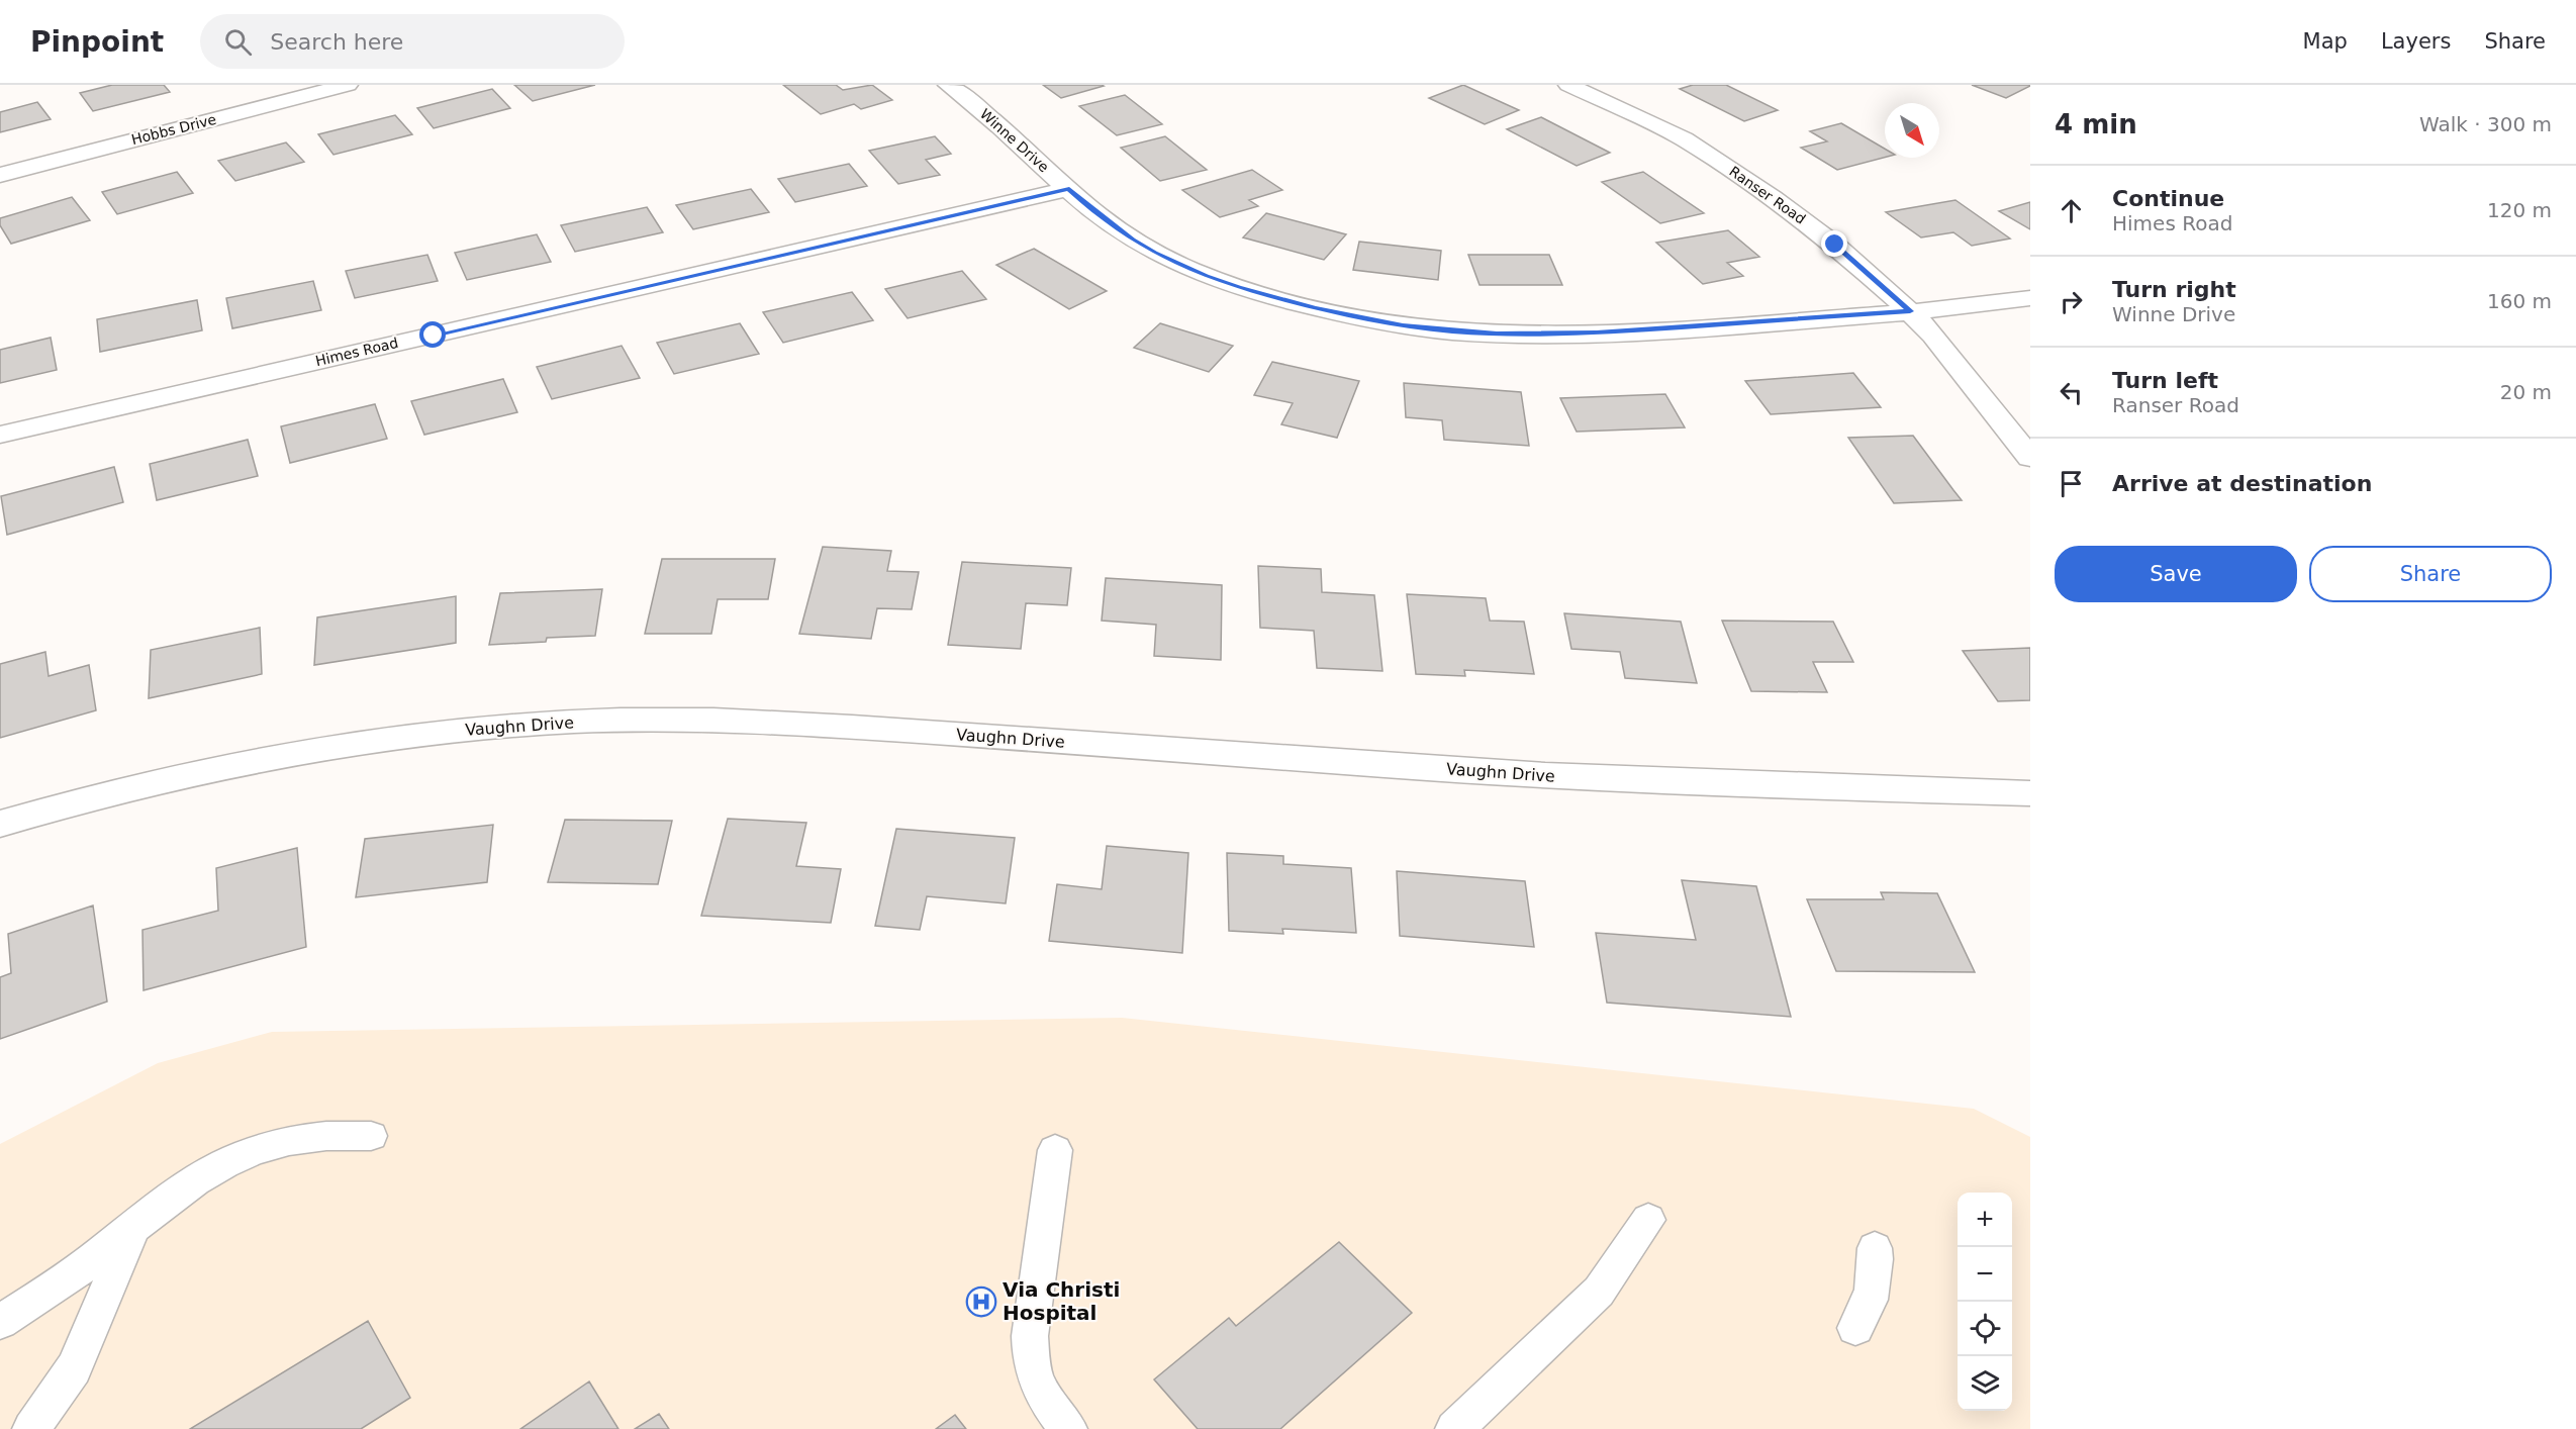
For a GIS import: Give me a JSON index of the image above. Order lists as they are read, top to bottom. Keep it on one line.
{"streets":{"street":["Hobbs Drive","Winne Drive","Ranser Road","Himes Road","Vaughn Drive"]},"crossings":[["Winne Drive","Ranser Road"],["Winne Drive","Himes Road"]],"places":{"hospital":["Via Christi Hospital"]},"north":"bottom right","page":{"header":"Pinpoint","search":"Search here","nav":["Map","Layers","Share"],"heading":["4 min","Walk · 300 m"],"list":[["Continue","Himes Road","120 m"],["Turn right","Winne Drive","160 m"],["Turn left","Ranser Road","20 m"],"Arrive at destination"],"buttons":["Save","Share"],"map_buttons":["+","−"]}}
